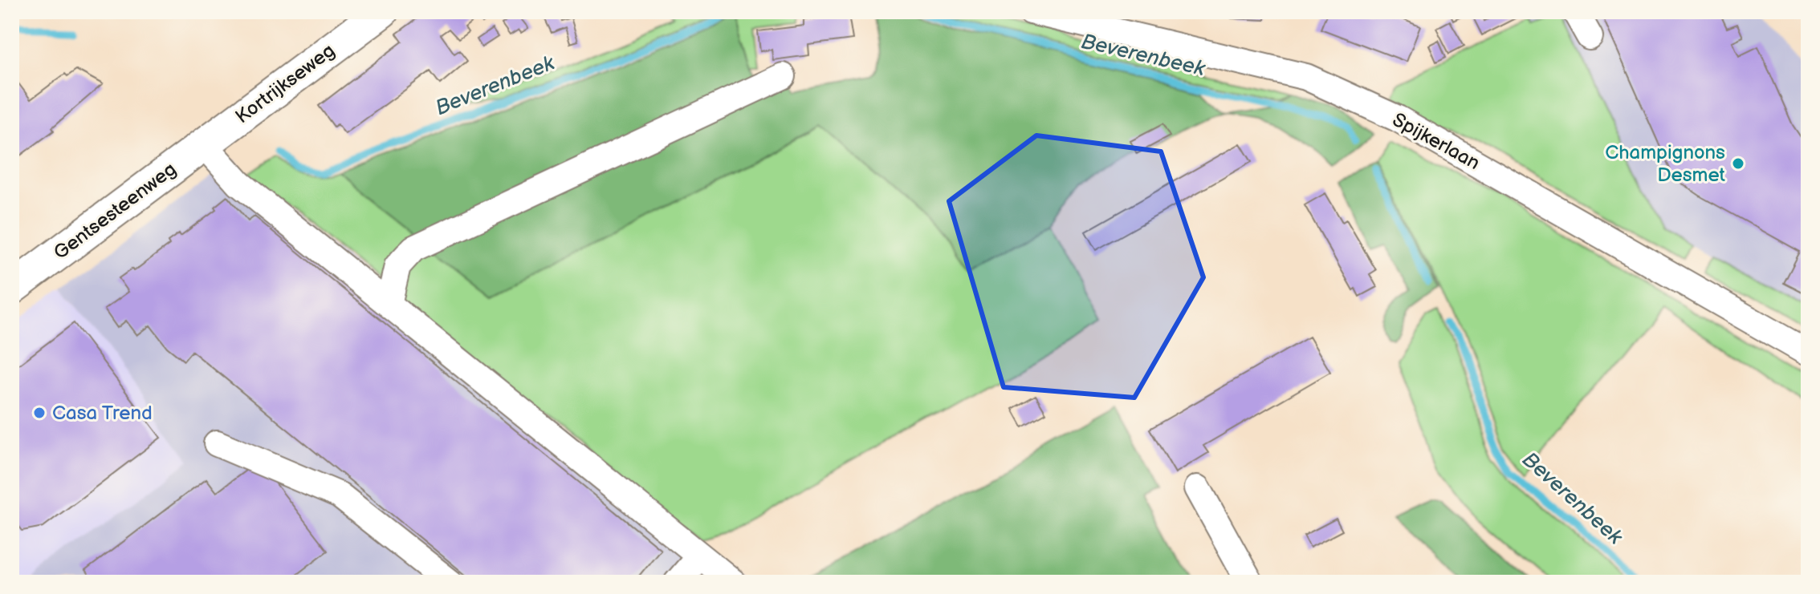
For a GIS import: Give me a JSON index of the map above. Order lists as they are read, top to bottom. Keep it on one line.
{"streets":{"main road":["Kortrijkseweg","Gentsesteenweg"],"street":["Spijkerlaan"]},"crossings":[["Kortrijkseweg","Gentsesteenweg"]],"water":["Beverenbeek"],"places":["Champignons Desmet","Casa Trend"]}
